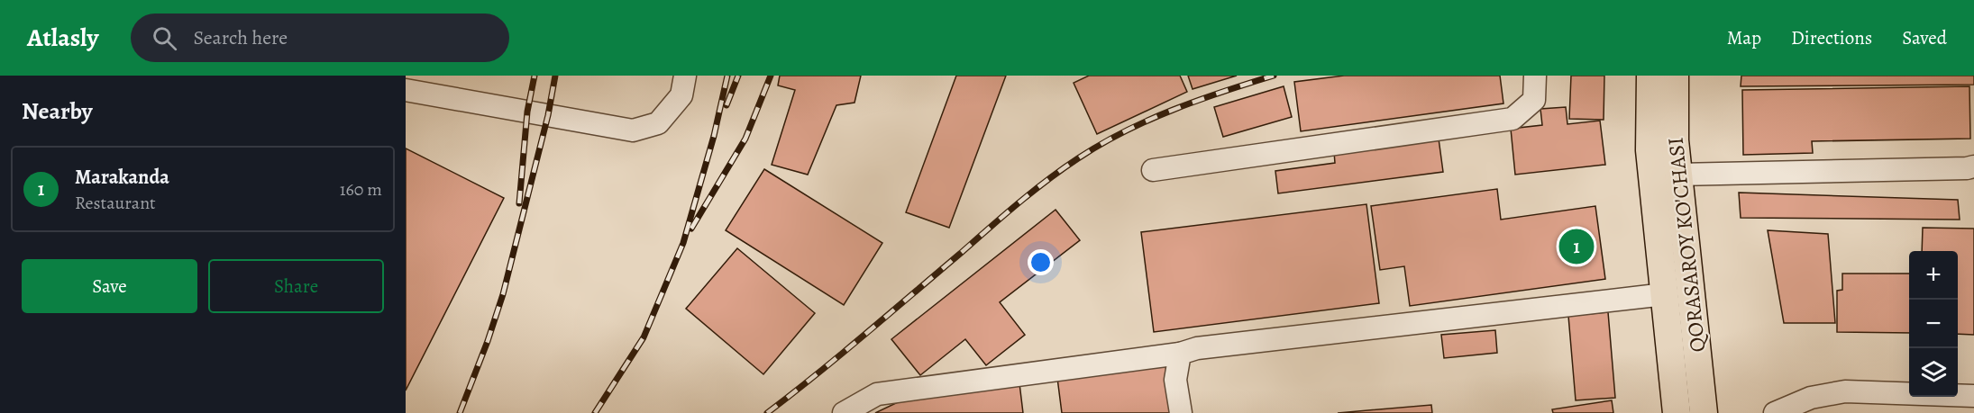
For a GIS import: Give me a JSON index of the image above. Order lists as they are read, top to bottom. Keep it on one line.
{"streets":{"main road":["QORASAROY KO'CHASI"]},"page":{"header":"Atlasly","search":"Search here","nav":["Map","Directions","Saved"],"heading":"Nearby","list":[{"mark":"1","name":"Marakanda","note":"Restaurant","value":"160 m"}],"pins":"1","buttons":["Save","Share"],"map_buttons":["+","−"]}}
